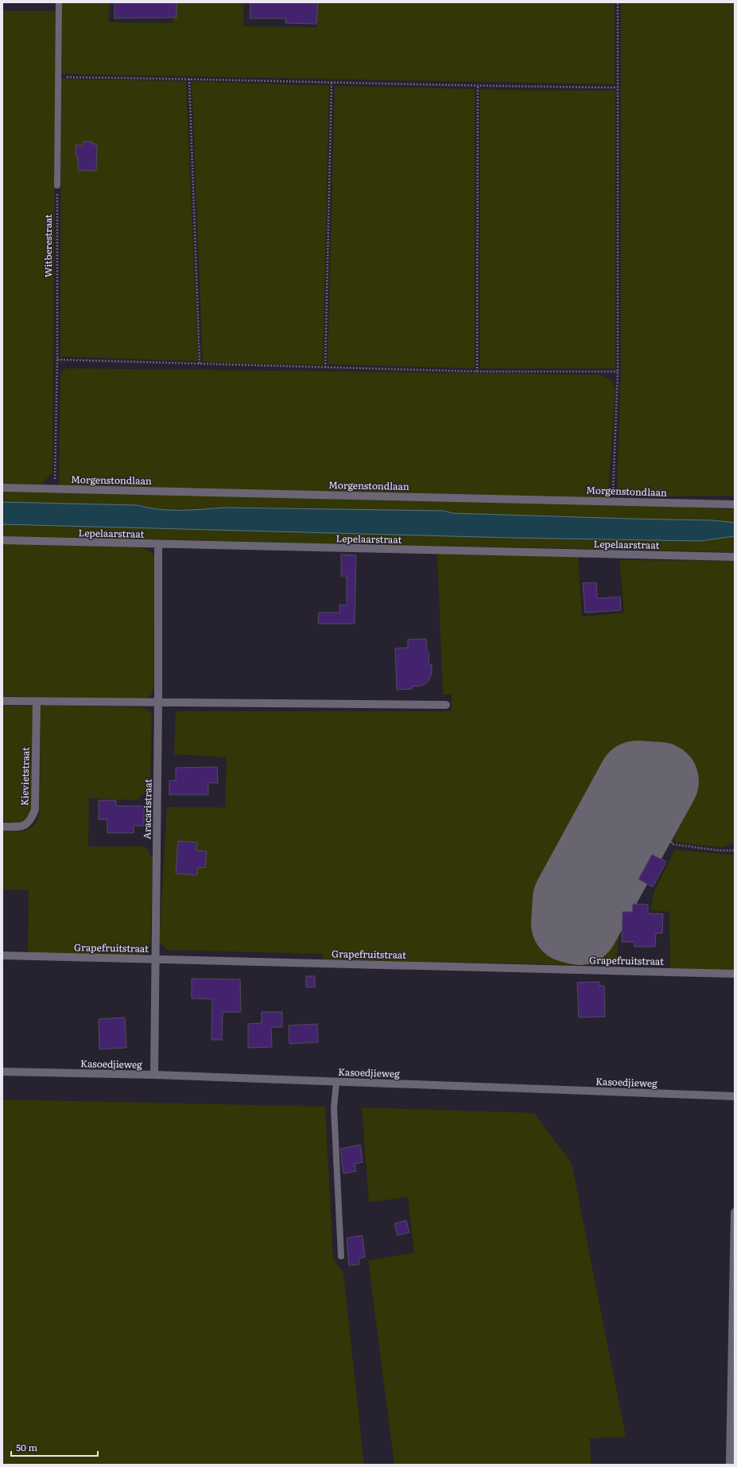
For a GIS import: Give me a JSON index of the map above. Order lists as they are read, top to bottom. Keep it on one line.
{"streets":{"street":["Morgenstondlaan","Lepelaarstraat","Kievietstraat","Aracaristraat","Grapefruitstraat","Kasoedjieweg"],"path":["Witberestraat"]},"crossings":[["Witberestraat","Morgenstondlaan"],["Lepelaarstraat","Aracaristraat"],["Aracaristraat","Grapefruitstraat"],["Aracaristraat","Kasoedjieweg"]],"scale_bar":"50 m"}
